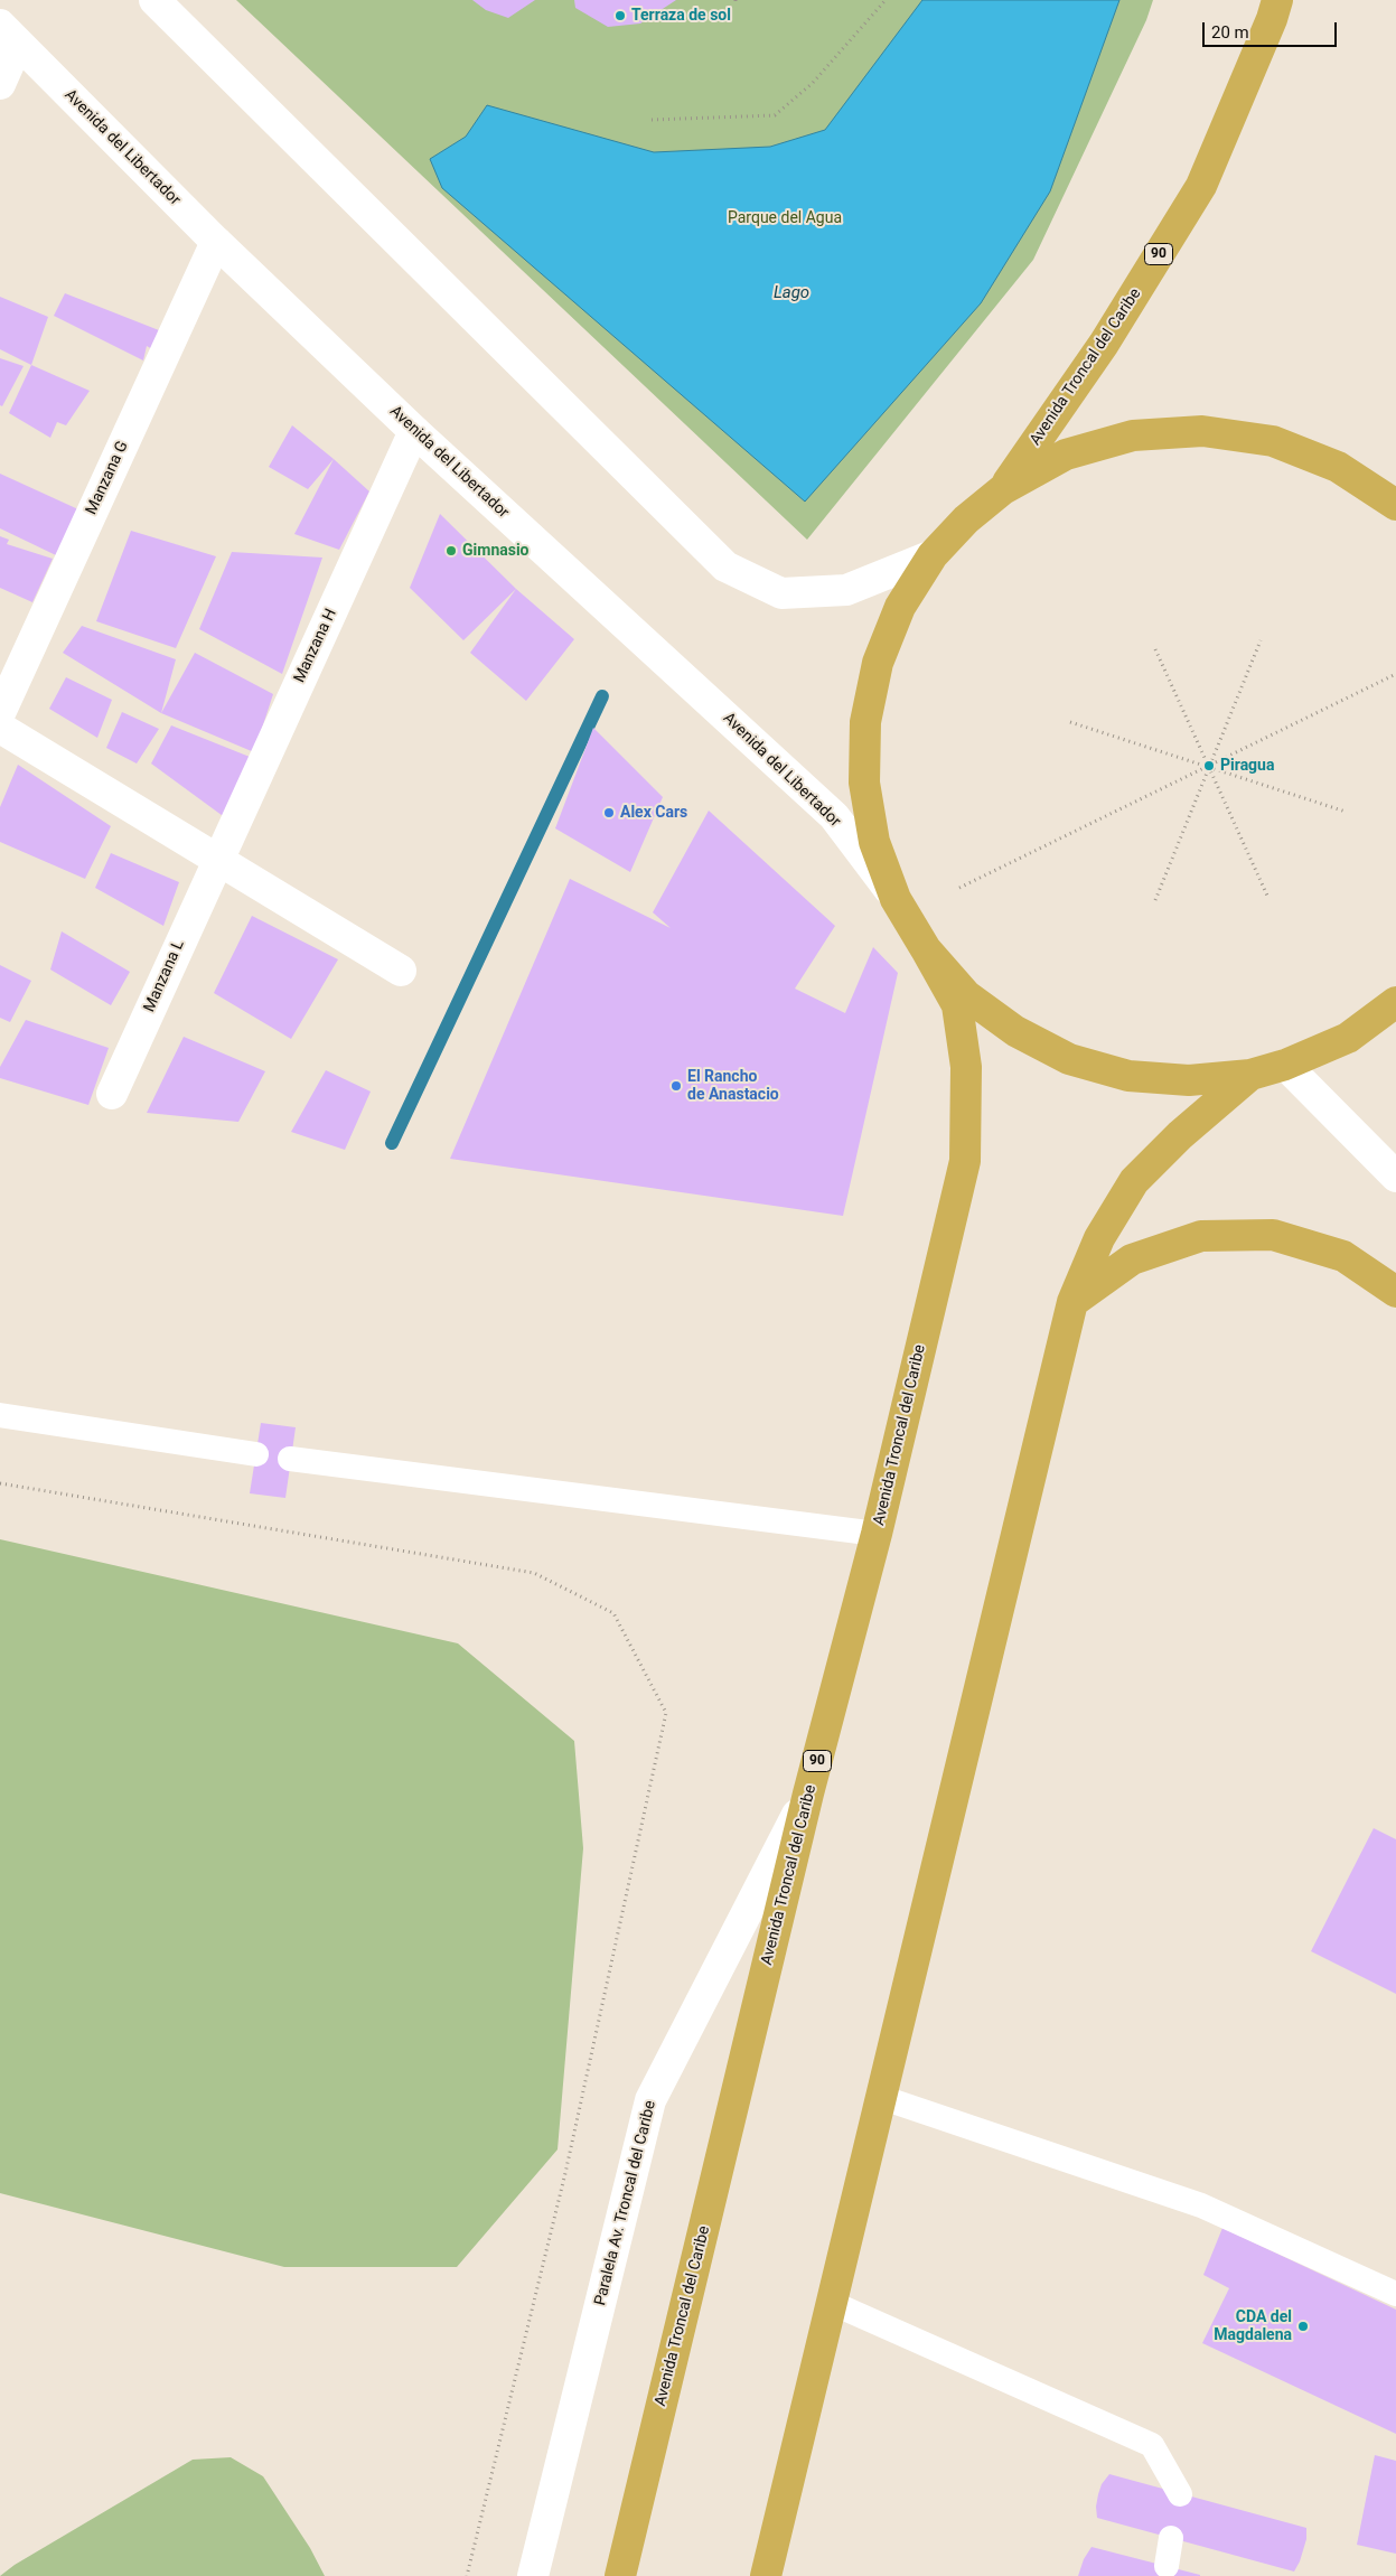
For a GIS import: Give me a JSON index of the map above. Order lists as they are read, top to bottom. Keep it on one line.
{"streets":{"highway":["90","Avenida Troncal del Caribe"],"street":["Avenida del Libertador","Manzana G","Manzana H","Manzana L","Paralela Av. Troncal del Caribe"]},"crossings":[["Avenida del Libertador","Manzana G"],["Avenida del Libertador","Manzana H"],["Avenida Troncal del Caribe","Paralela Av. Troncal del Caribe"],["Manzana H","Manzana L"]],"water":["Lago"],"parks":["Parque del Agua"],"places":["Terraza de sol","Gimnasio","Piragua","Alex Cars","El Rancho de Anastacio","CDA del Magdalena"],"scale_bar":"20 m"}
